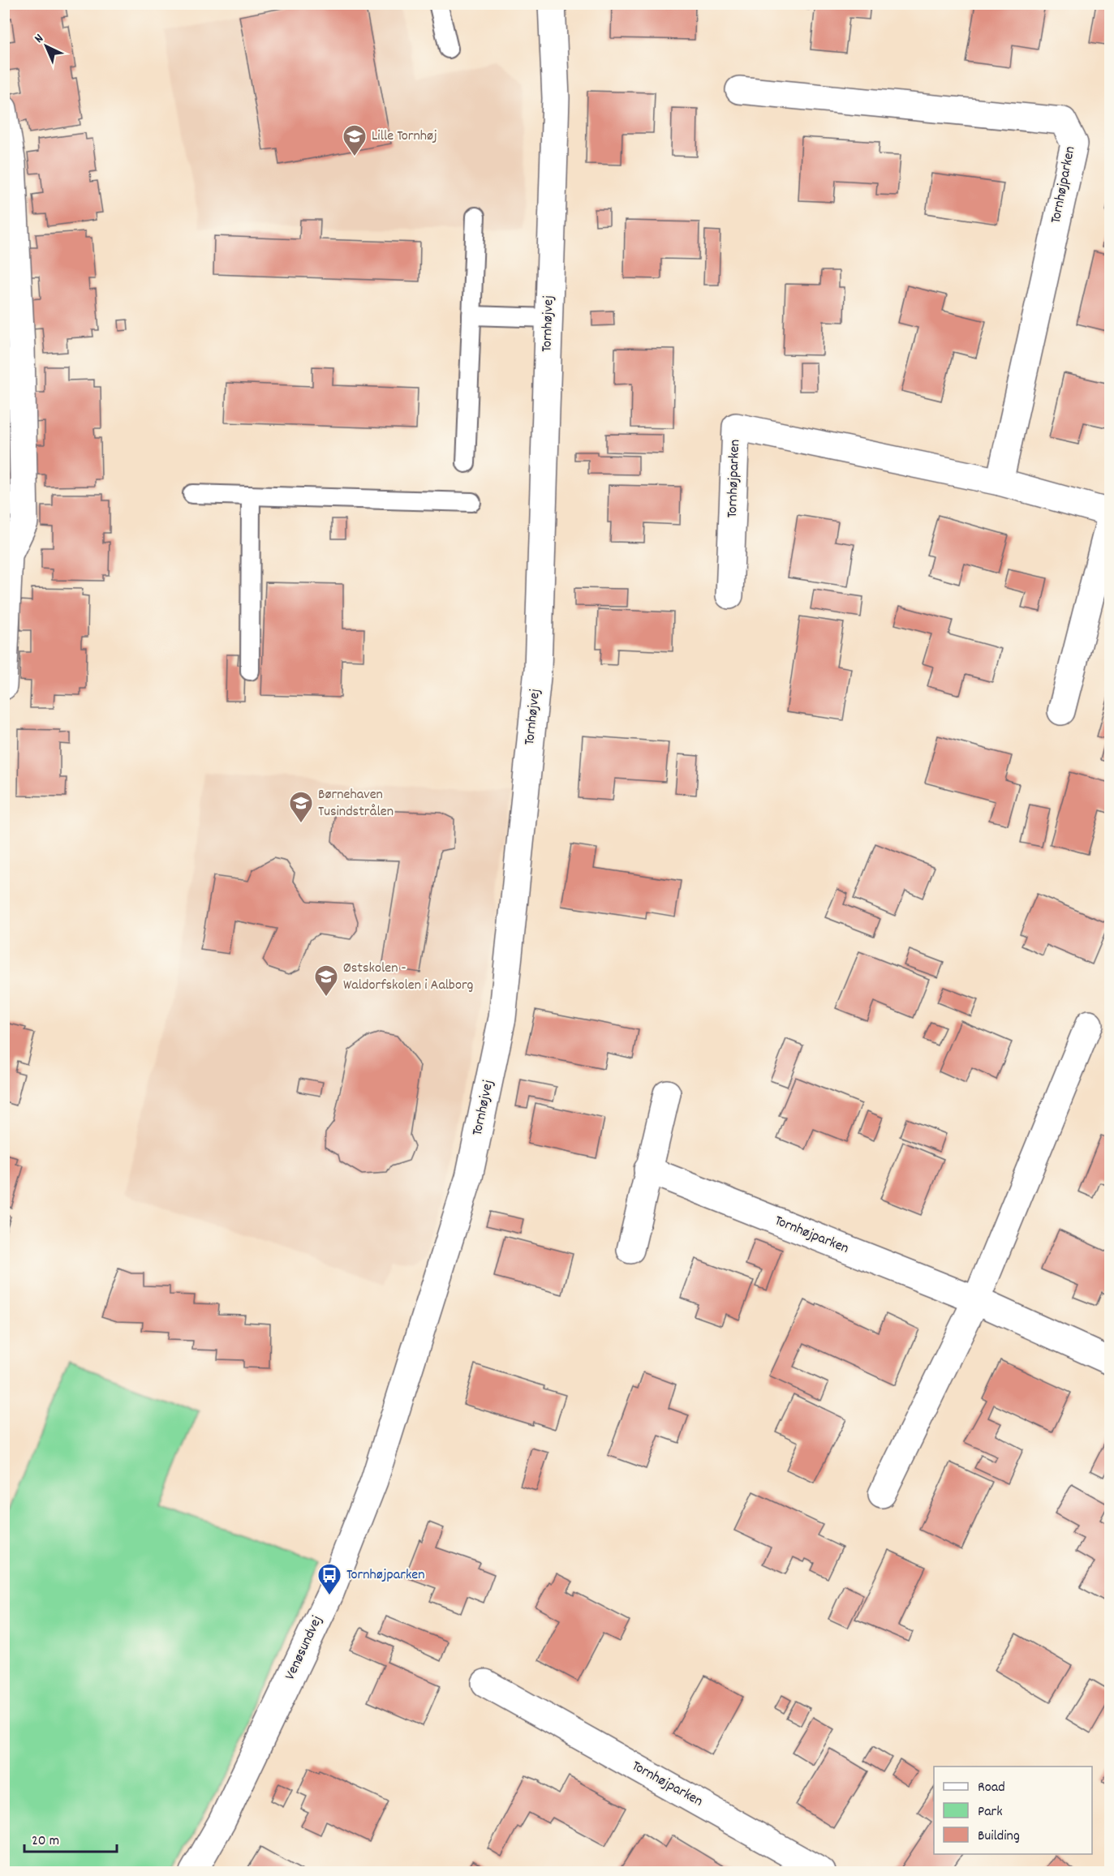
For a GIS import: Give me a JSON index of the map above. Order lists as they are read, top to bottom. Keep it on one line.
{"streets":{"street":["Tornhøjparken","Tornhøjvej","Venøsundvej"]},"crossings":[["Tornhøjvej","Venøsundvej"]],"places":{"school or university":["Lille Tornhøj","Børnehaven Tusindstrålen","Østskolen - Waldorfskolen i Aalborg"],"bus stop":["Tornhøjparken"]},"legend":["Road","Park","Building"],"scale_bar":"20 m","north":"top left"}
